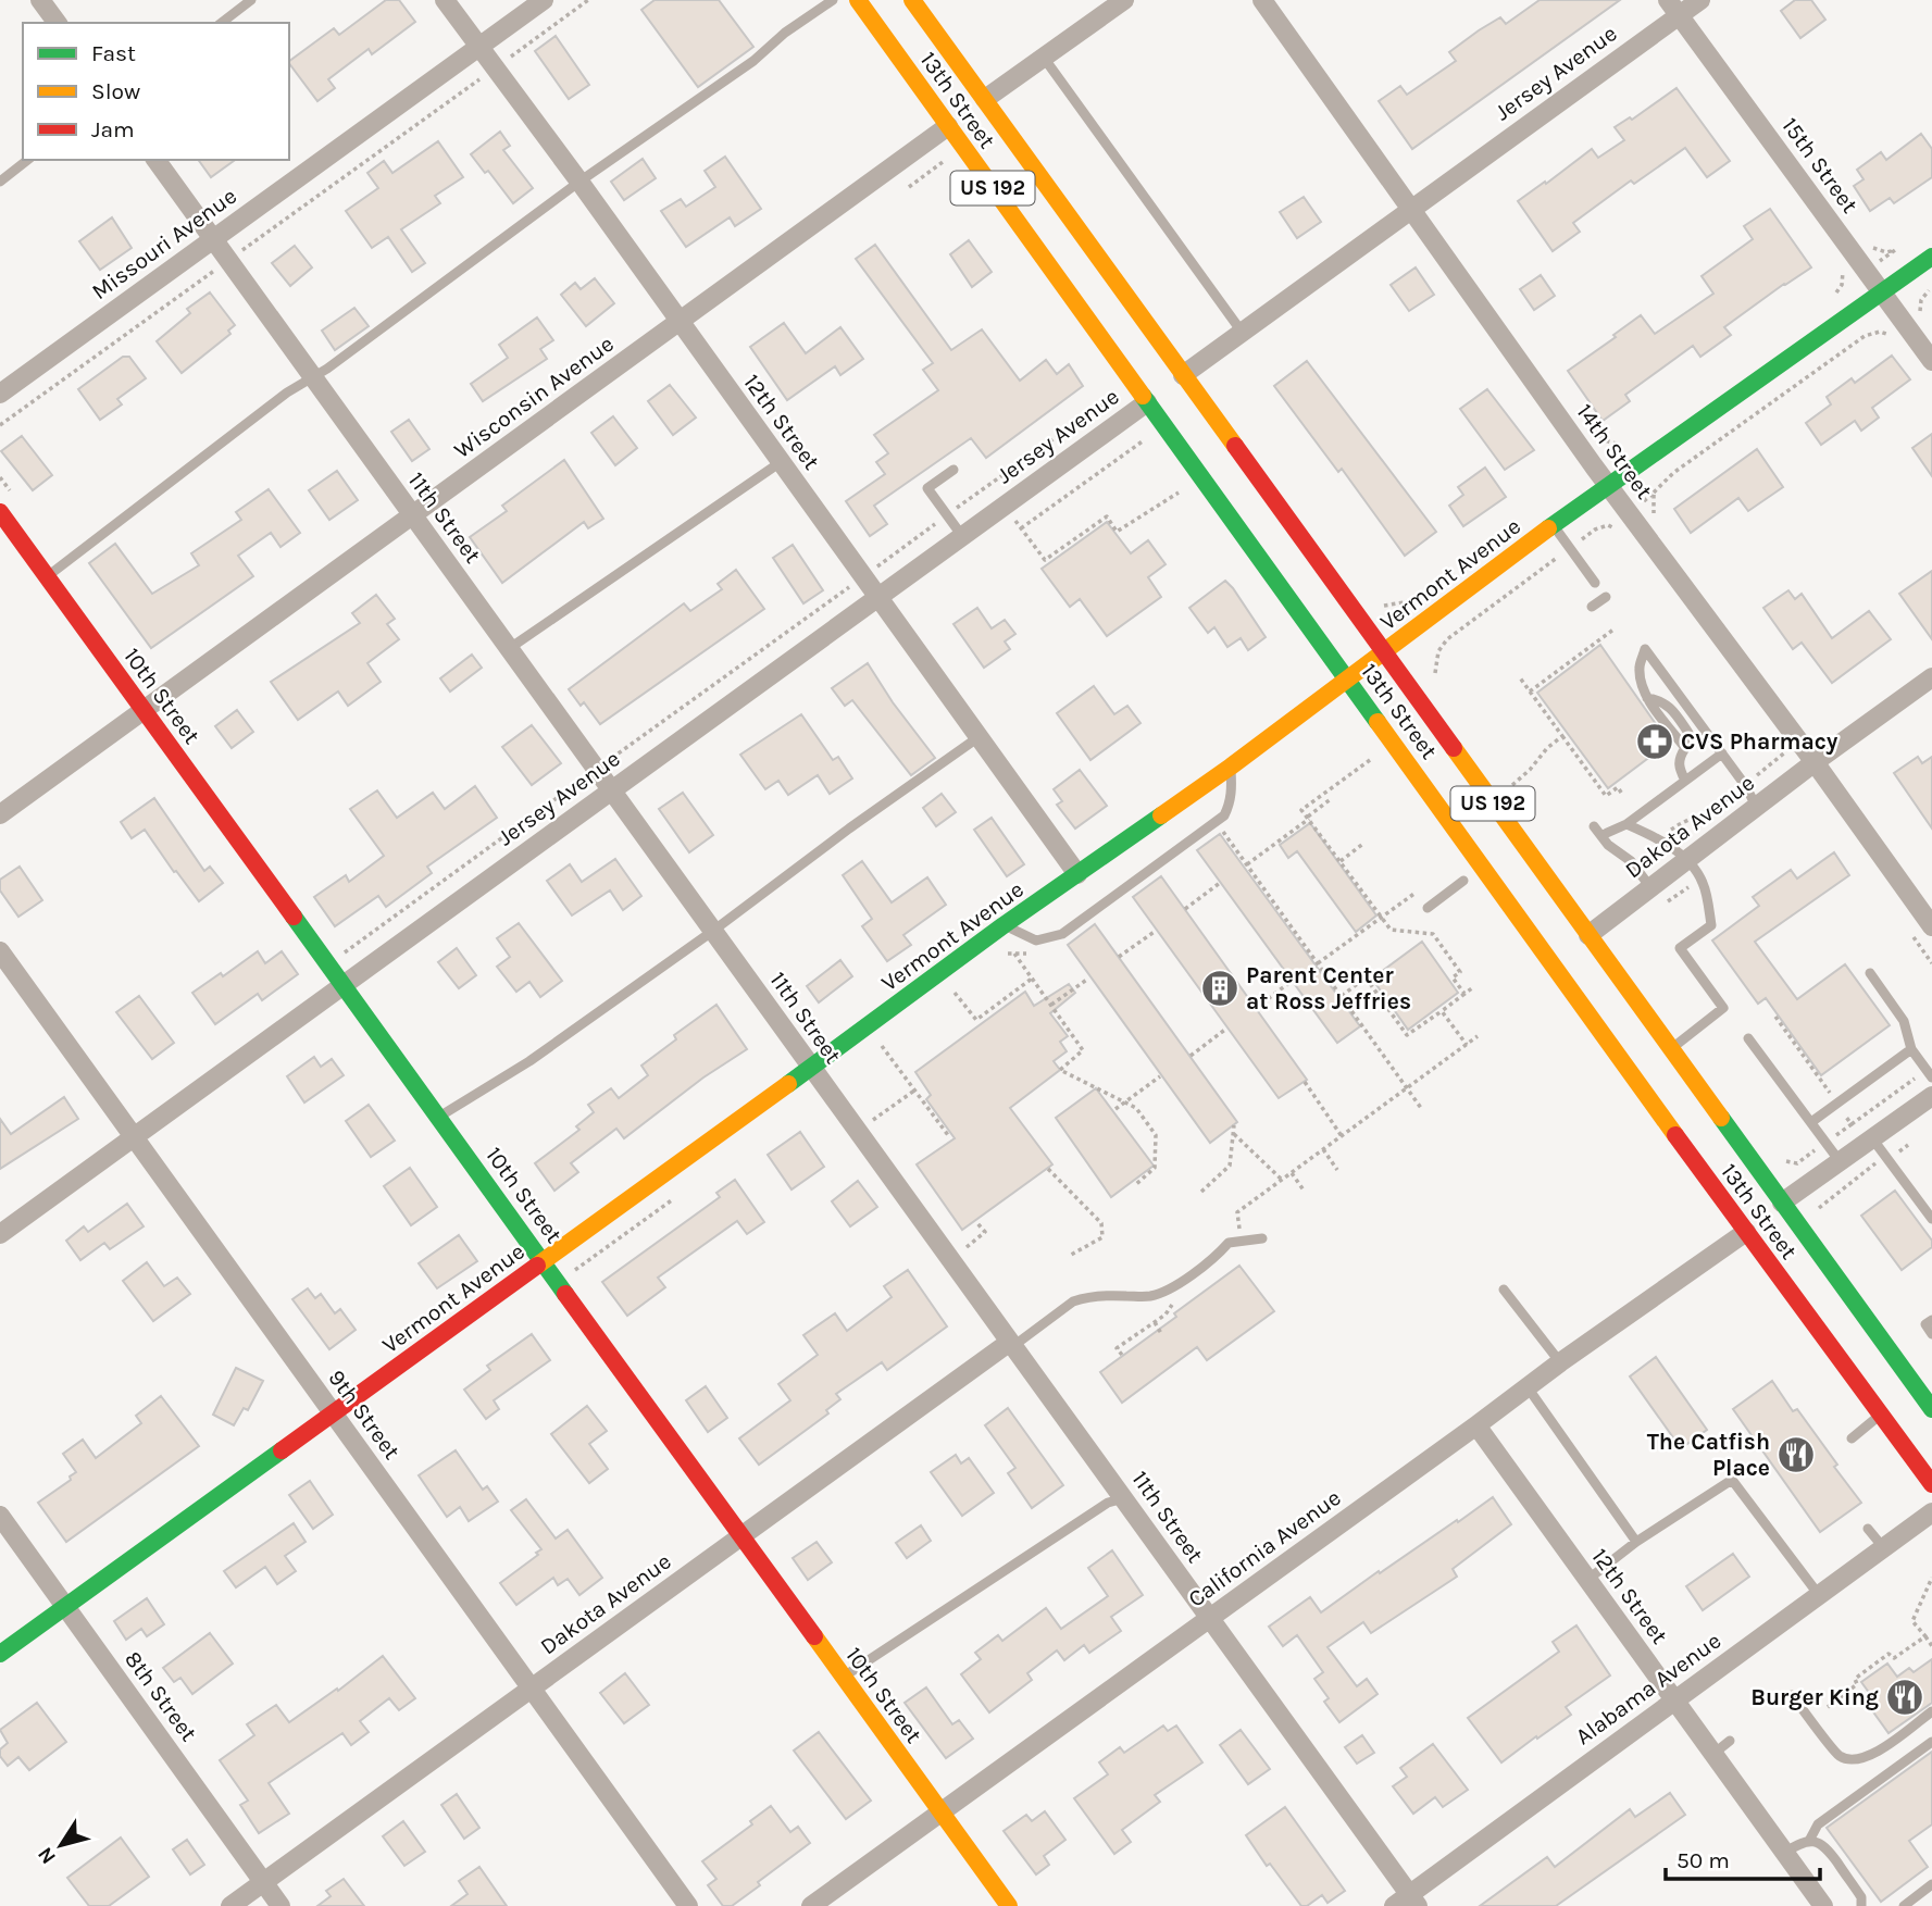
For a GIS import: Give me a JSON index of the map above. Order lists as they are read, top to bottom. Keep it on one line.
{"streets":{"main road":["13th Street","US 192","Vermont Avenue","10th Street"],"street":["Jersey Avenue","15th Street","Missouri Avenue","Wisconsin Avenue","12th Street","14th Street","11th Street","Dakota Avenue","9th Street","California Avenue","Alabama Avenue","8th Street"]},"crossings":[["Jersey Avenue","13th Street"],["Jersey Avenue","15th Street"],["Jersey Avenue","12th Street"],["Jersey Avenue","14th Street"],["Jersey Avenue","11th Street"],["Jersey Avenue","10th Street"],["Jersey Avenue","9th Street"],["13th Street","Wisconsin Avenue"],["13th Street","Vermont Avenue"],["13th Street","Dakota Avenue"],["13th Street","California Avenue"],["15th Street","Vermont Avenue"],["Missouri Avenue","12th Street"],["Missouri Avenue","11th Street"],["Wisconsin Avenue","12th Street"],["Wisconsin Avenue","11th Street"],["Wisconsin Avenue","10th Street"],["12th Street","Vermont Avenue"],["12th Street","California Avenue"],["12th Street","Alabama Avenue"],["14th Street","Vermont Avenue"],["14th Street","Dakota Avenue"],["11th Street","Vermont Avenue"],["11th Street","Dakota Avenue"],["11th Street","California Avenue"],["11th Street","Alabama Avenue"],["Vermont Avenue","10th Street"],["Vermont Avenue","9th Street"],["Vermont Avenue","8th Street"],["10th Street","Dakota Avenue"],["10th Street","California Avenue"],["Dakota Avenue","9th Street"],["Dakota Avenue","8th Street"]],"places":{"pharmacy":["CVS Pharmacy"],"building":["Parent Center at Ross Jeffries"],"restaurant":["The Catfish Place","Burger King"]},"legend":["Fast","Slow","Jam"],"scale_bar":"50 m","north":"bottom left"}
